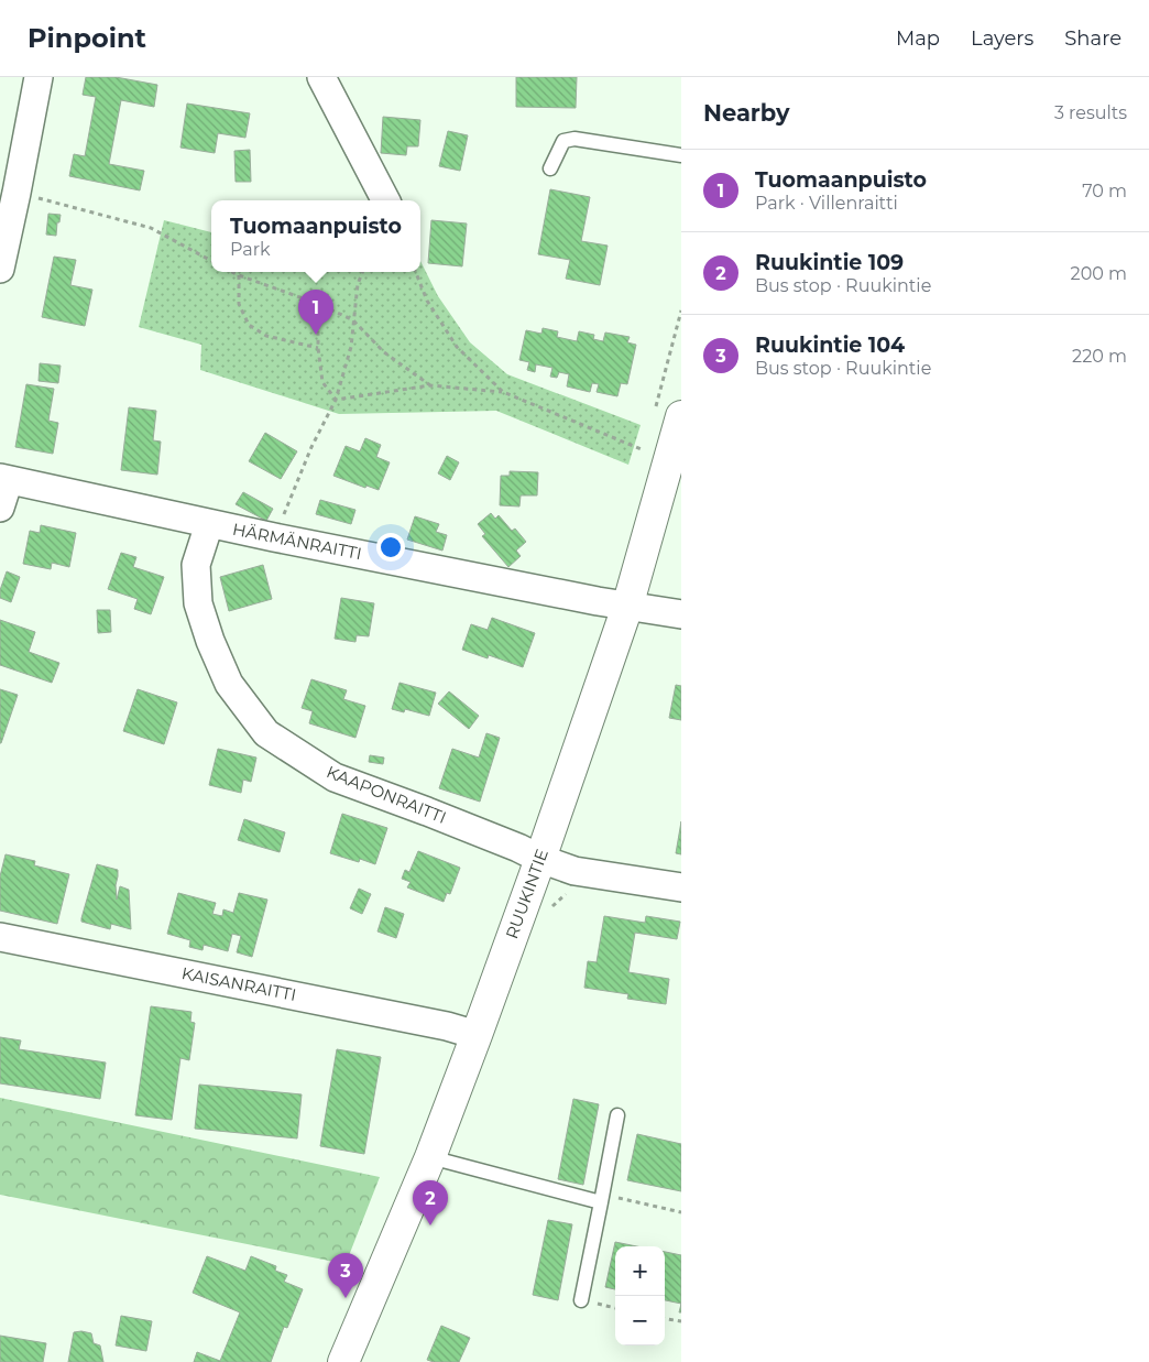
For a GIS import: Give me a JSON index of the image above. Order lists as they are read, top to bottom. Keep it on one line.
{"streets":{"street":["HÄRMÄNRAITTI","KAAPONRAITTI","RUUKINTIE","KAISANRAITTI"]},"crossings":[["HÄRMÄNRAITTI","KAAPONRAITTI"],["HÄRMÄNRAITTI","RUUKINTIE"],["KAAPONRAITTI","RUUKINTIE"],["RUUKINTIE","KAISANRAITTI"]],"page":{"header":"Pinpoint","nav":["Map","Layers","Share"],"heading":["Nearby","3 results"],"list":[{"mark":"1","name":"Tuomaanpuisto","note":"Park · Villenraitti","value":"70 m"},{"mark":"2","name":"Ruukintie 109","note":"Bus stop · Ruukintie","value":"200 m"},{"mark":"3","name":"Ruukintie 104","note":"Bus stop · Ruukintie","value":"220 m"}],"popup":["Tuomaanpuisto","Park"],"pins":["1","2","3"],"map_buttons":["+","−"]}}
